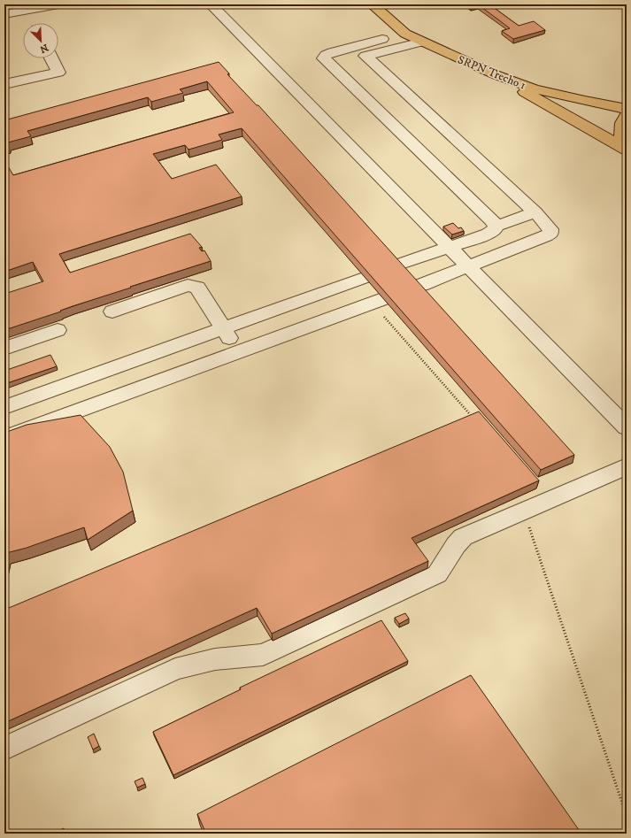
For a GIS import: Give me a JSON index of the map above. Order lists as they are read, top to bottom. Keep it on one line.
{"streets":{"main road":["SRPN Trecho 1"]},"north":"bottom right"}
